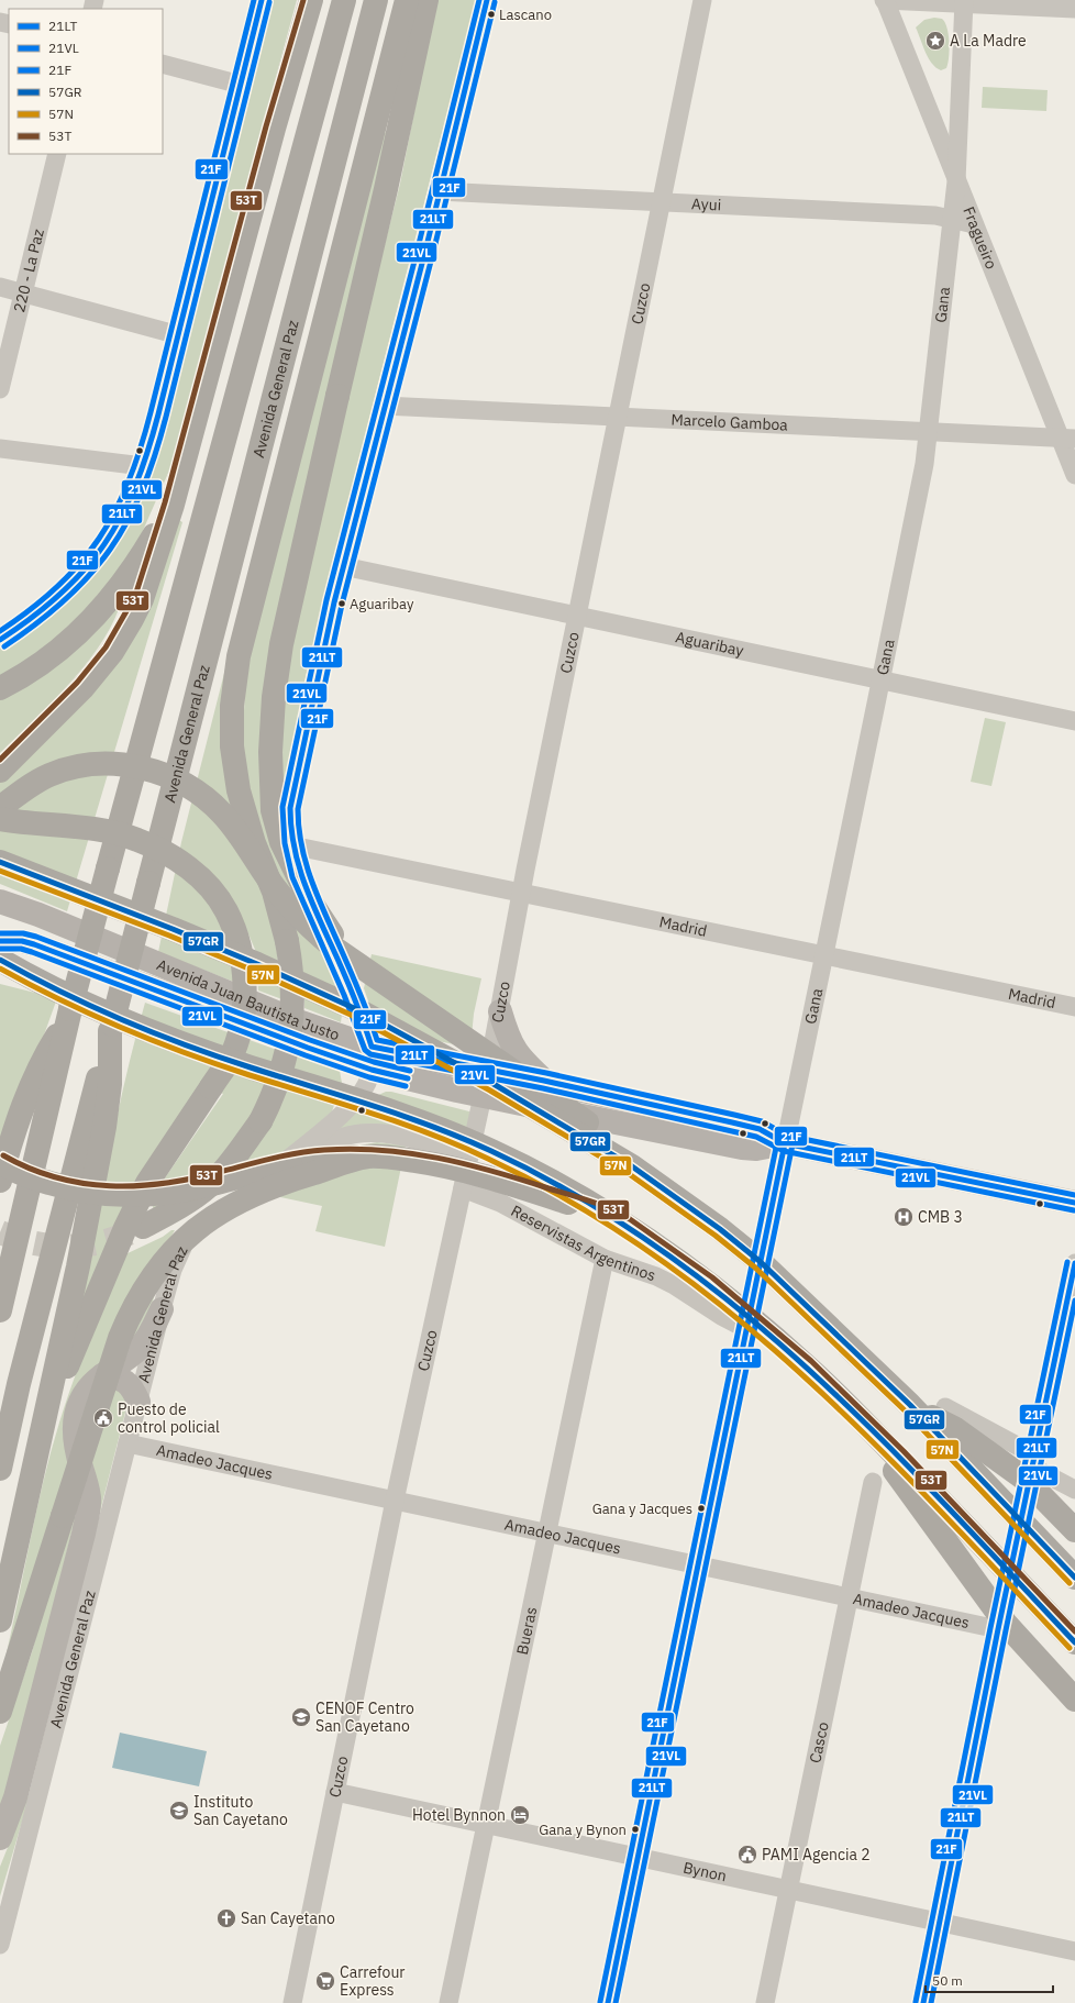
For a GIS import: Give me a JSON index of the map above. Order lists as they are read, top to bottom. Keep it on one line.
{"streets":{"highway":["Avenida General Paz"],"main road":["Avenida Juan Bautista Justo"],"street":["Ayui","Fragueiro","220 - La Paz","Cuzco","Gana","Marcelo Gamboa","Aguaribay","Madrid","Reservistas Argentinos","Amadeo Jacques","Bueras","Casco","Bynon"]},"crossings":[["Ayui","Fragueiro"],["Ayui","Cuzco"],["Ayui","Gana"],["Fragueiro","Gana"],["Fragueiro","Marcelo Gamboa"],["Cuzco","Marcelo Gamboa"],["Cuzco","Aguaribay"],["Cuzco","Madrid"],["Cuzco","Avenida Juan Bautista Justo"],["Cuzco","Reservistas Argentinos"],["Cuzco","Amadeo Jacques"],["Cuzco","Bynon"],["Gana","Marcelo Gamboa"],["Gana","Aguaribay"],["Gana","Madrid"],["Gana","Avenida Juan Bautista Justo"],["Gana","Reservistas Argentinos"],["Gana","Amadeo Jacques"],["Gana","Bynon"],["Avenida General Paz","Avenida Juan Bautista Justo"],["Avenida General Paz","Amadeo Jacques"],["Reservistas Argentinos","Bueras"],["Amadeo Jacques","Bueras"],["Amadeo Jacques","Casco"],["Amadeo Jacques","Bynon"],["Bueras","Bynon"],["Casco","Bynon"]],"places":{"other":["Lascano","Aguaribay","Gana y Jacques","Gana y Bynon"],"place":["A La Madre"],"hospital":["CMB 3"],"public building":["Puesto de control policial","PAMI Agencia 2"],"school or university":["CENOF Centro San Cayetano","Instituto San Cayetano"],"hotel":["Hotel Bynnon"],"church":["San Cayetano"],"supermarket":["Carrefour Express"]},"lines":["transit line 21LT","transit line 21VL","transit line 21F","transit line 53T","transit line 57GR","transit line 57N"],"legend":["21LT","21VL","21F","57GR","57N","53T"],"scale_bar":"50 m"}
